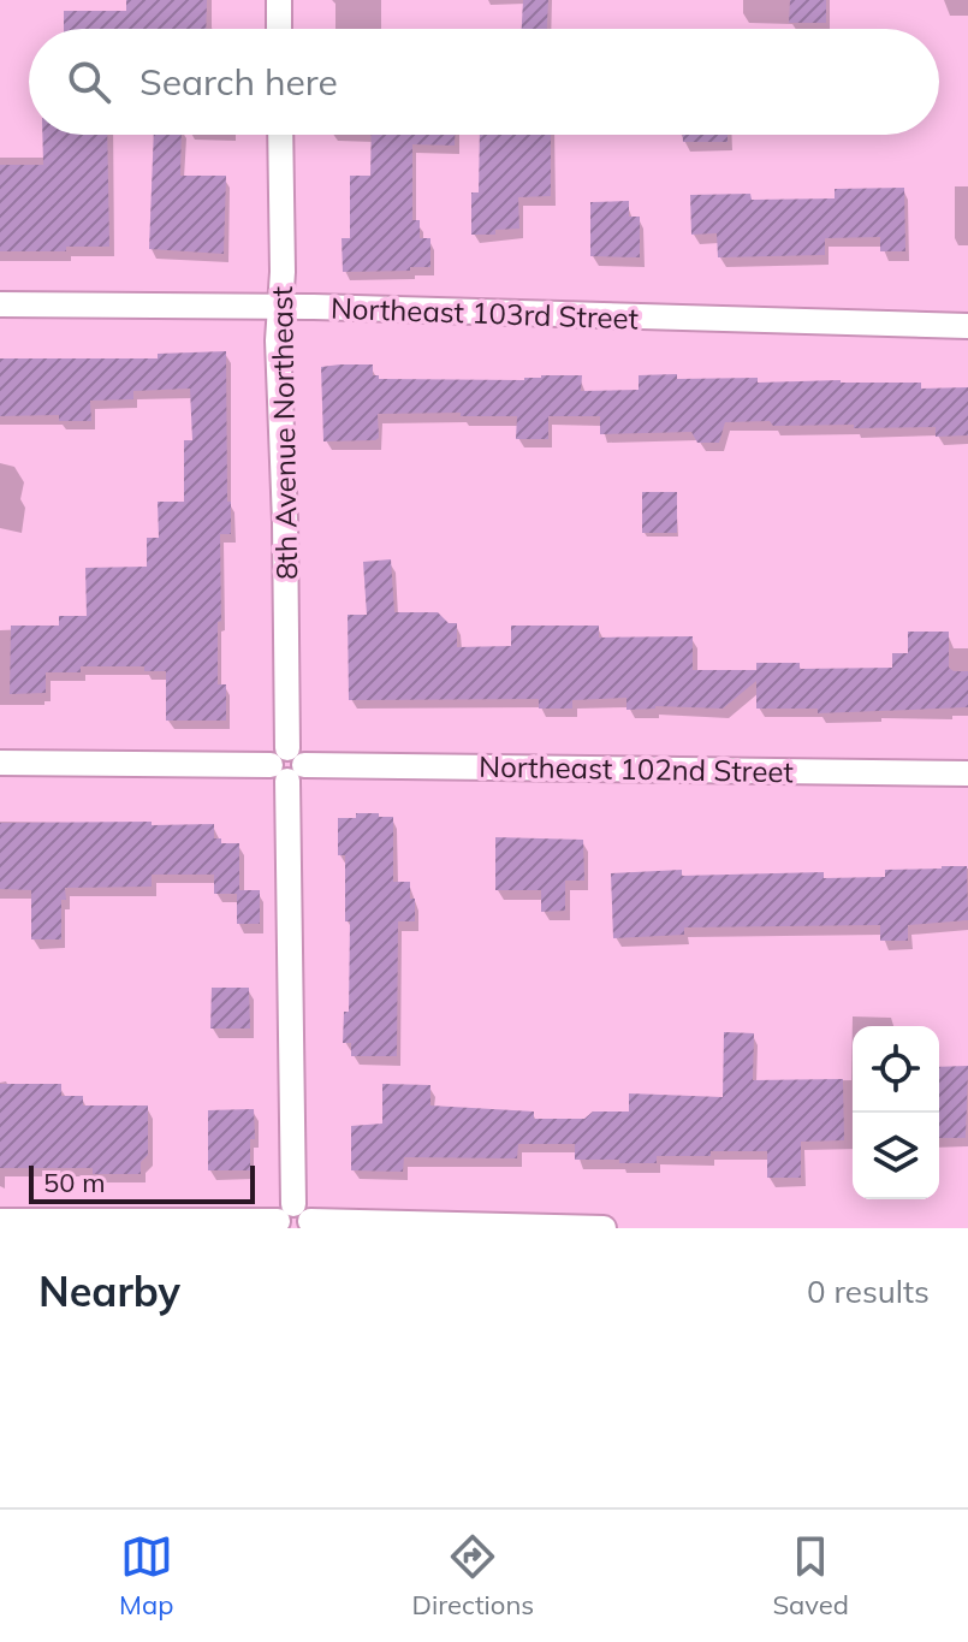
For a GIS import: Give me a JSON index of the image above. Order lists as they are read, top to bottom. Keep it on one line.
{"streets":{"street":["Northeast 103rd Street","8th Avenue Northeast","Northeast 102nd Street"]},"crossings":[["Northeast 103rd Street","8th Avenue Northeast"],["8th Avenue Northeast","Northeast 102nd Street"]],"scale_bar":"50 m","page":{"search":"Search here","scale":"50 m","heading":["Nearby","0 results"],"nav":["Map","Directions","Saved"]}}
